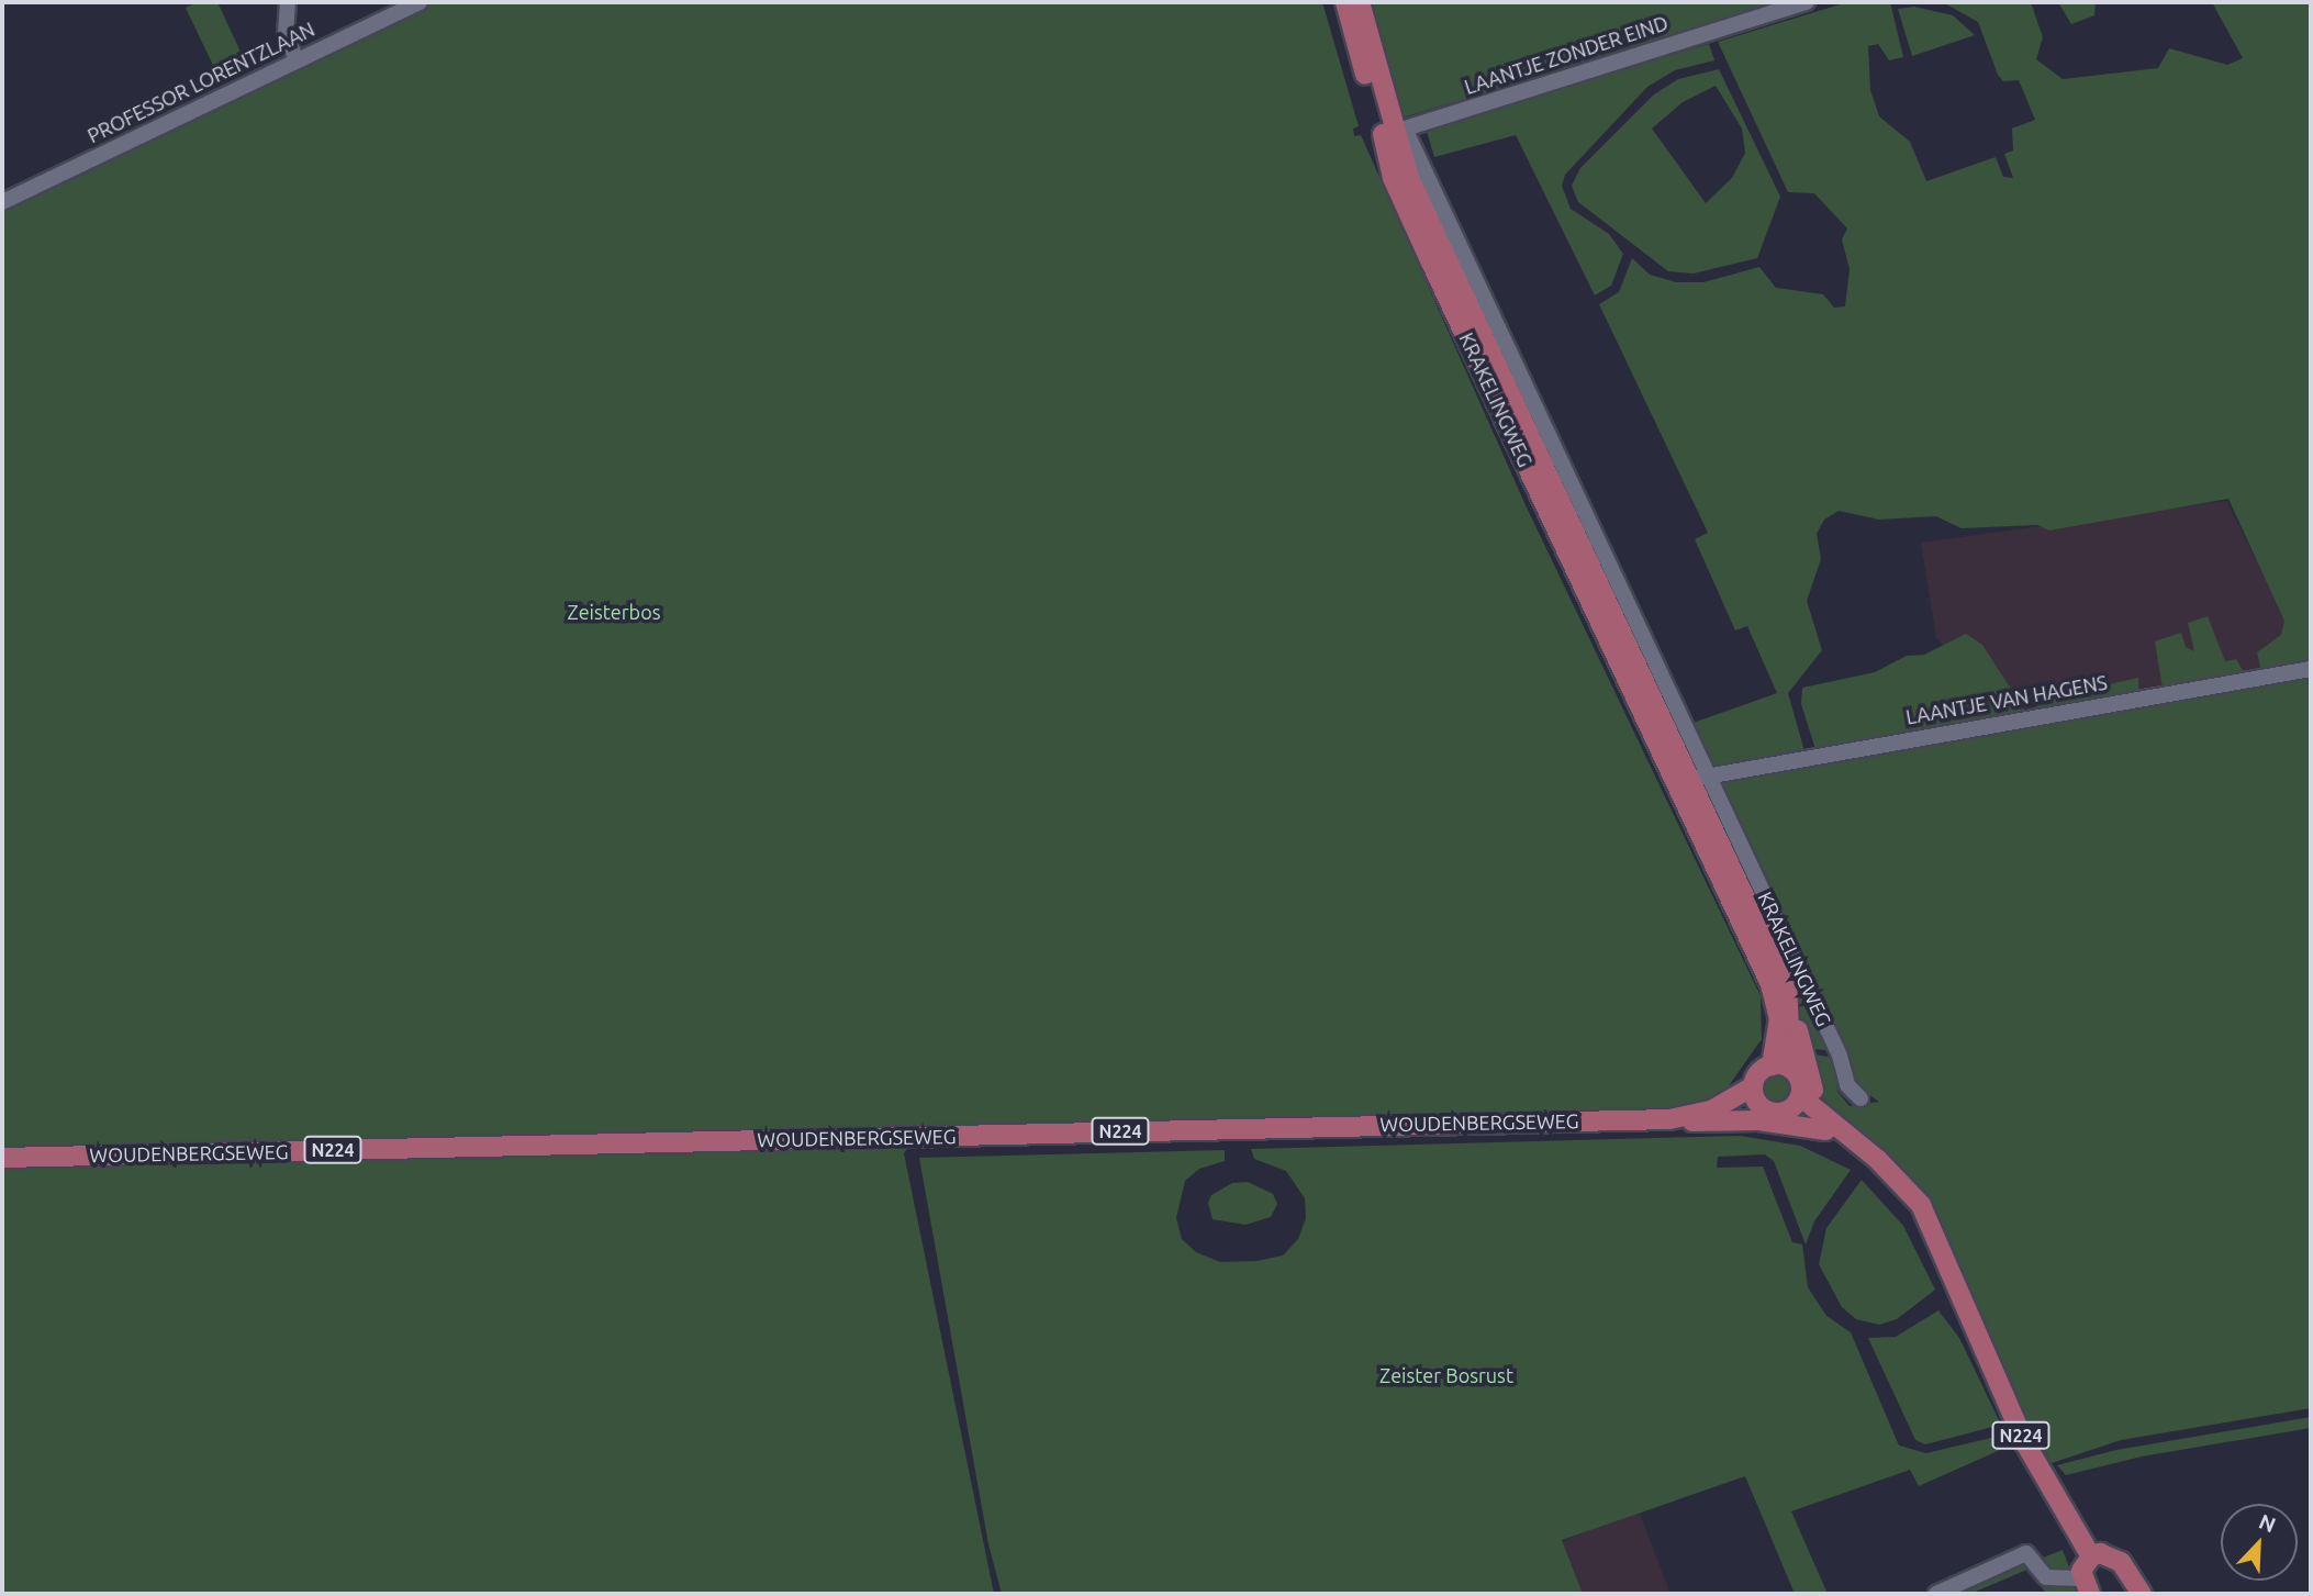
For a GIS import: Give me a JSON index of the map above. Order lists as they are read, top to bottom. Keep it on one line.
{"streets":{"main road":["KRAKELINGWEG","WOUDENBERGSEWEG","N224"],"street":["LAANTJE ZONDER EIND","PROFESSOR LORENTZLAAN","LAANTJE VAN HAGENS"]},"crossings":[["LAANTJE ZONDER EIND","KRAKELINGWEG"],["KRAKELINGWEG","LAANTJE VAN HAGENS"],["KRAKELINGWEG","WOUDENBERGSEWEG"],["KRAKELINGWEG","N224"],["WOUDENBERGSEWEG","N224"]],"parks":["Zeisterbos","Zeister Bosrust"],"north":"top right"}
